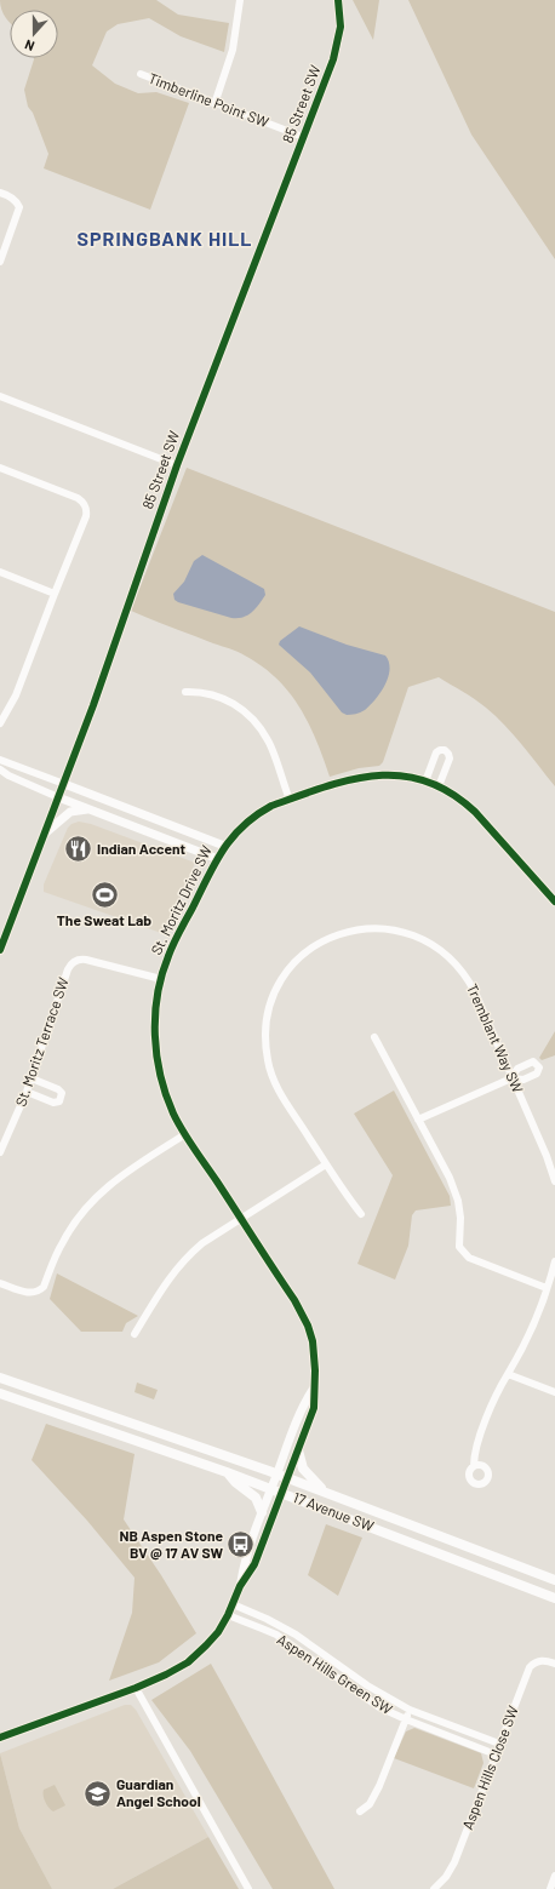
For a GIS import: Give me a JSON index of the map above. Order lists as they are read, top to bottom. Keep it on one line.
{"streets":{"main road":["17 Avenue SW"],"street":["Timberline Point SW","85 Street SW","St. Moritz Drive SW","Tremblant Way SW","St. Moritz Terrace SW","Aspen Hills Green SW","Aspen Hills Close SW"]},"crossings":[["Timberline Point SW","85 Street SW"],["St. Moritz Drive SW","St. Moritz Terrace SW"],["St. Moritz Drive SW","17 Avenue SW"],["Aspen Hills Green SW","Aspen Hills Close SW"]],"districts":["SPRINGBANK HILL"],"places":{"restaurant":["Indian Accent"],"sports":["The Sweat Lab"],"bus stop":["NB Aspen Stone BV @ 17 AV SW"],"school or university":["Guardian Angel School"]},"north":"bottom"}
